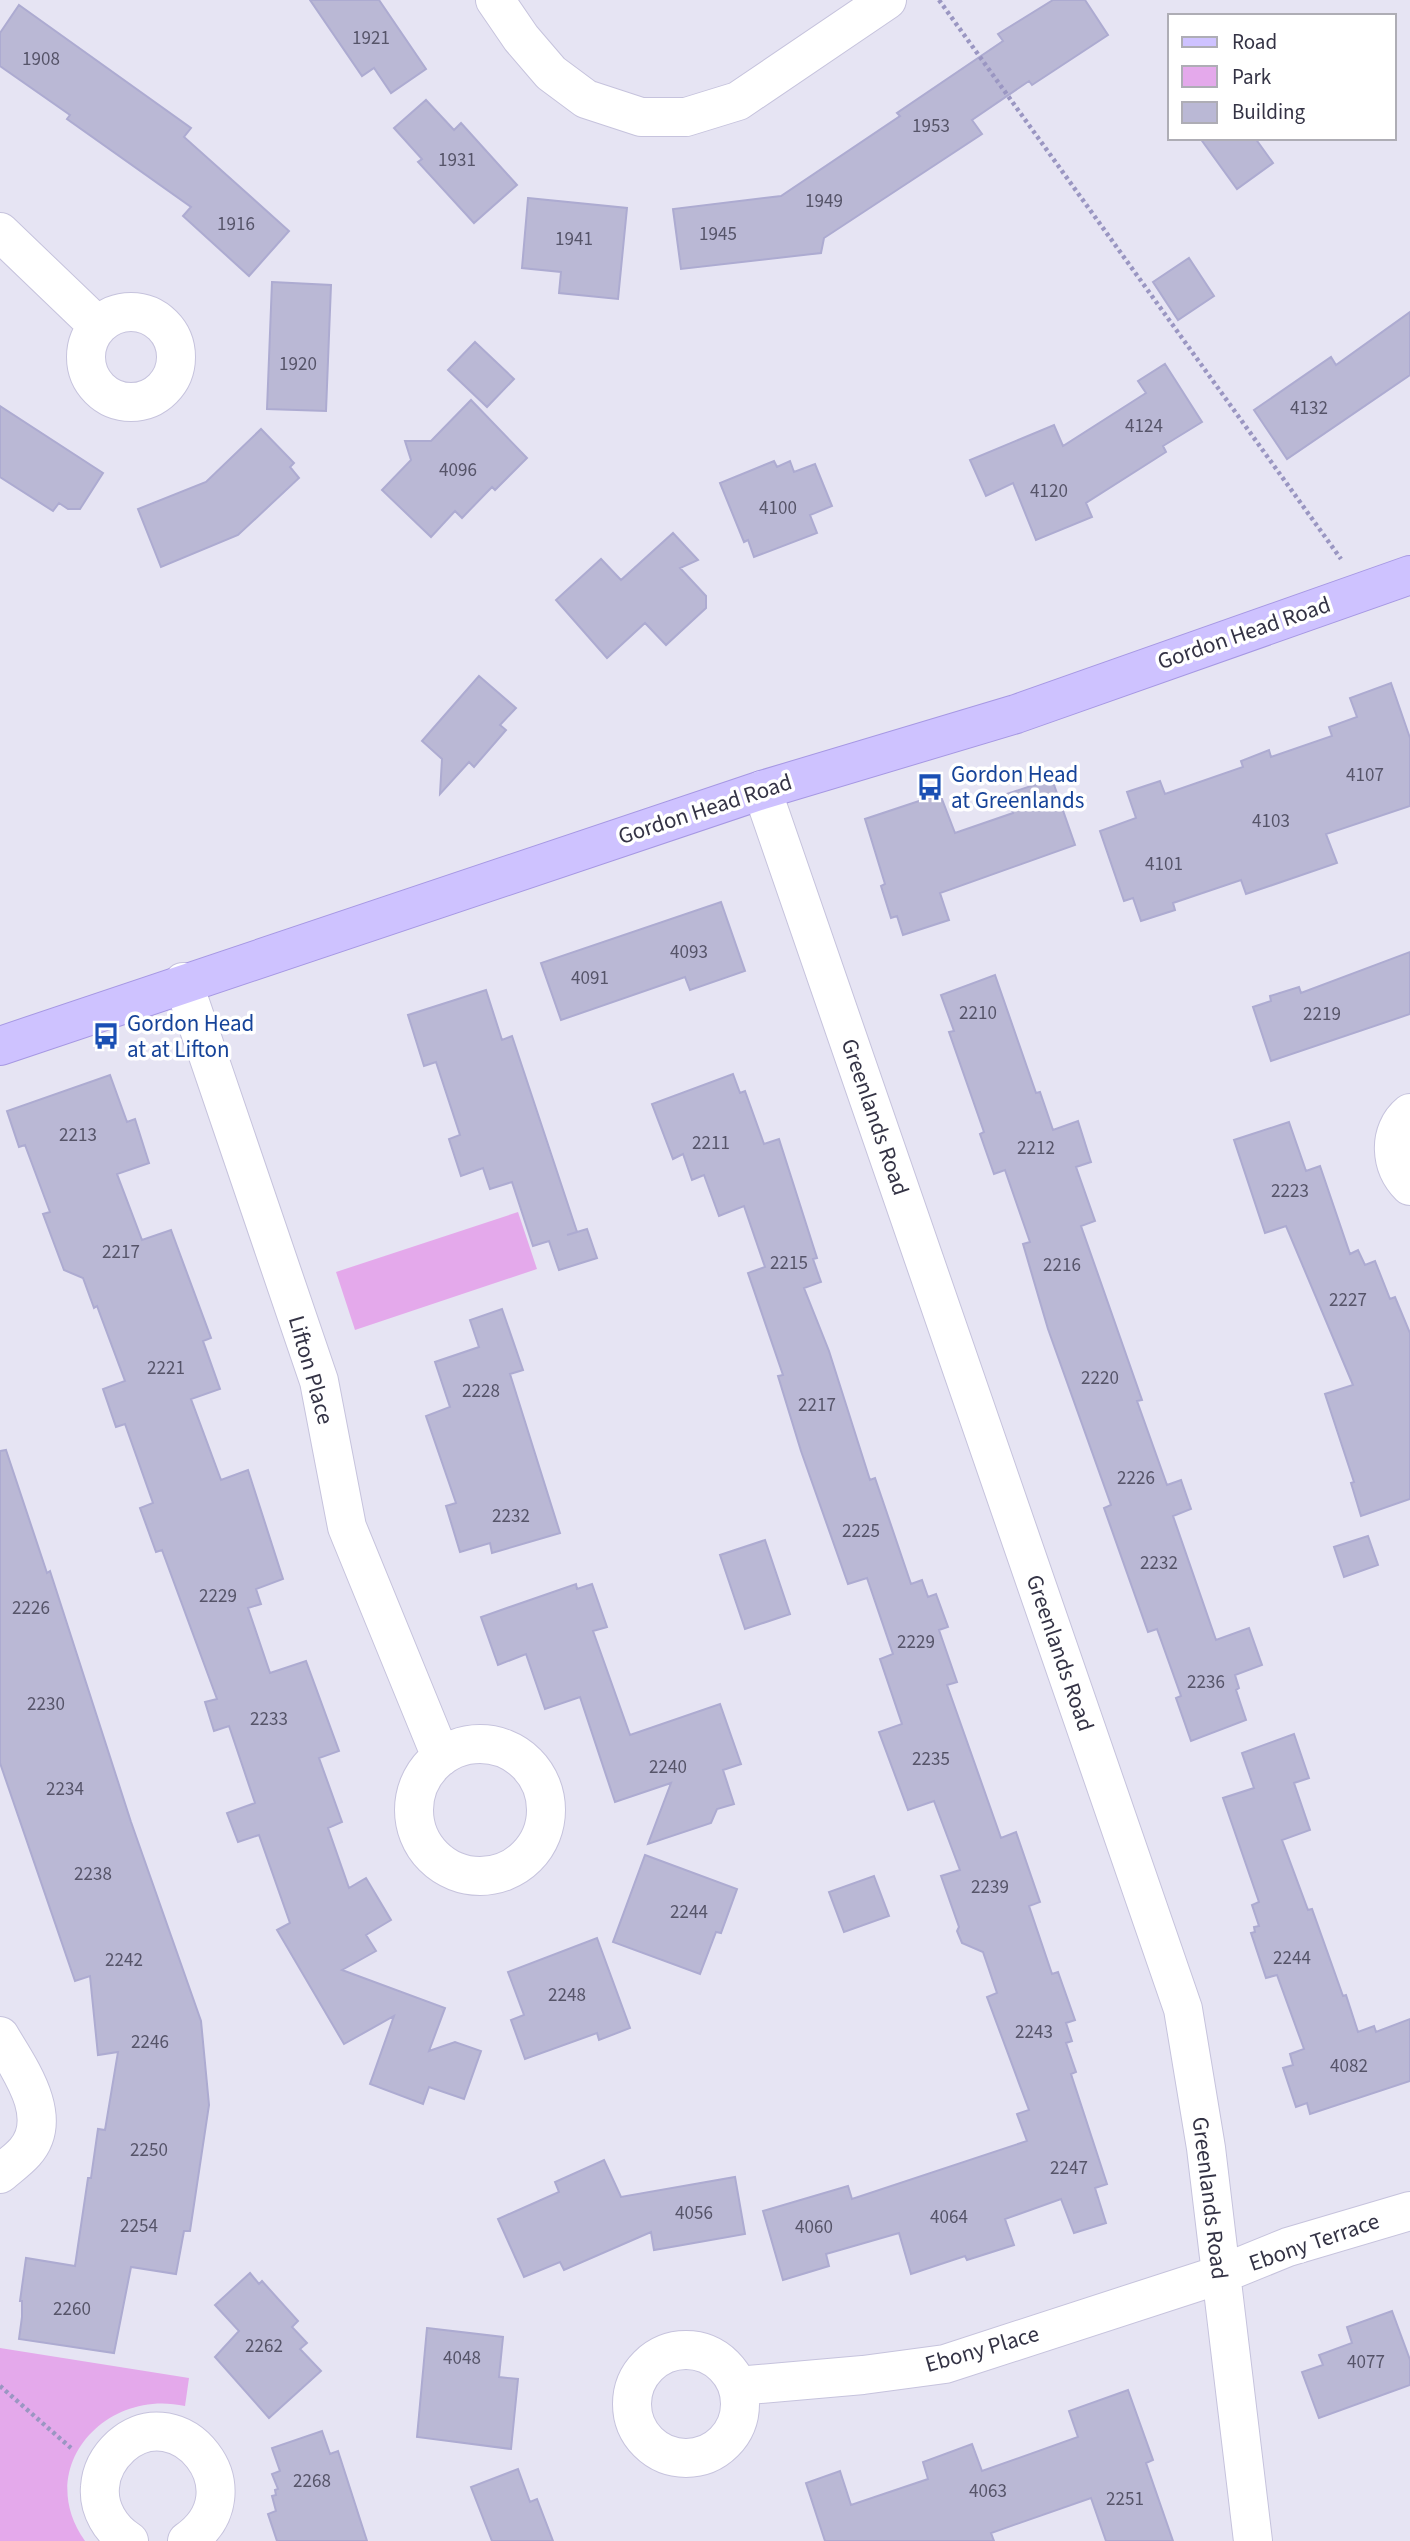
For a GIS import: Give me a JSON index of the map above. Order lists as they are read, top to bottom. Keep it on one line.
{"streets":{"main road":["Gordon Head Road"],"street":["Greenlands Road","Lifton Place","Ebony Terrace","Ebony Place"]},"crossings":[["Gordon Head Road","Greenlands Road"],["Gordon Head Road","Lifton Place"],["Greenlands Road","Ebony Terrace"],["Greenlands Road","Ebony Place"],["Ebony Terrace","Ebony Place"]],"places":{"bus stop":["Gordon Head at Greenlands","Gordon Head at at Lifton"]},"house_numbers":["1921","1908","1953","1931","1949","1916","1945","1941","1920","4132","4124","4096","4120","4100","4107","4103","4101","4093","4091","2210","2219","2213","2211","2212","2223","2217","2215","2216","2227","2221","2220","2228","2217","2226","2232","2225","2232","2229","2226","2229","2236","2230","2233","2235","2240","2234","2238","2239","2244","2244","2242","2248","2243","2246","4082","2250","2247","4056","4064","2254","4060","2260","2262","4048","4077","2268","4063","2251"],"legend":["Road","Park","Building"]}
